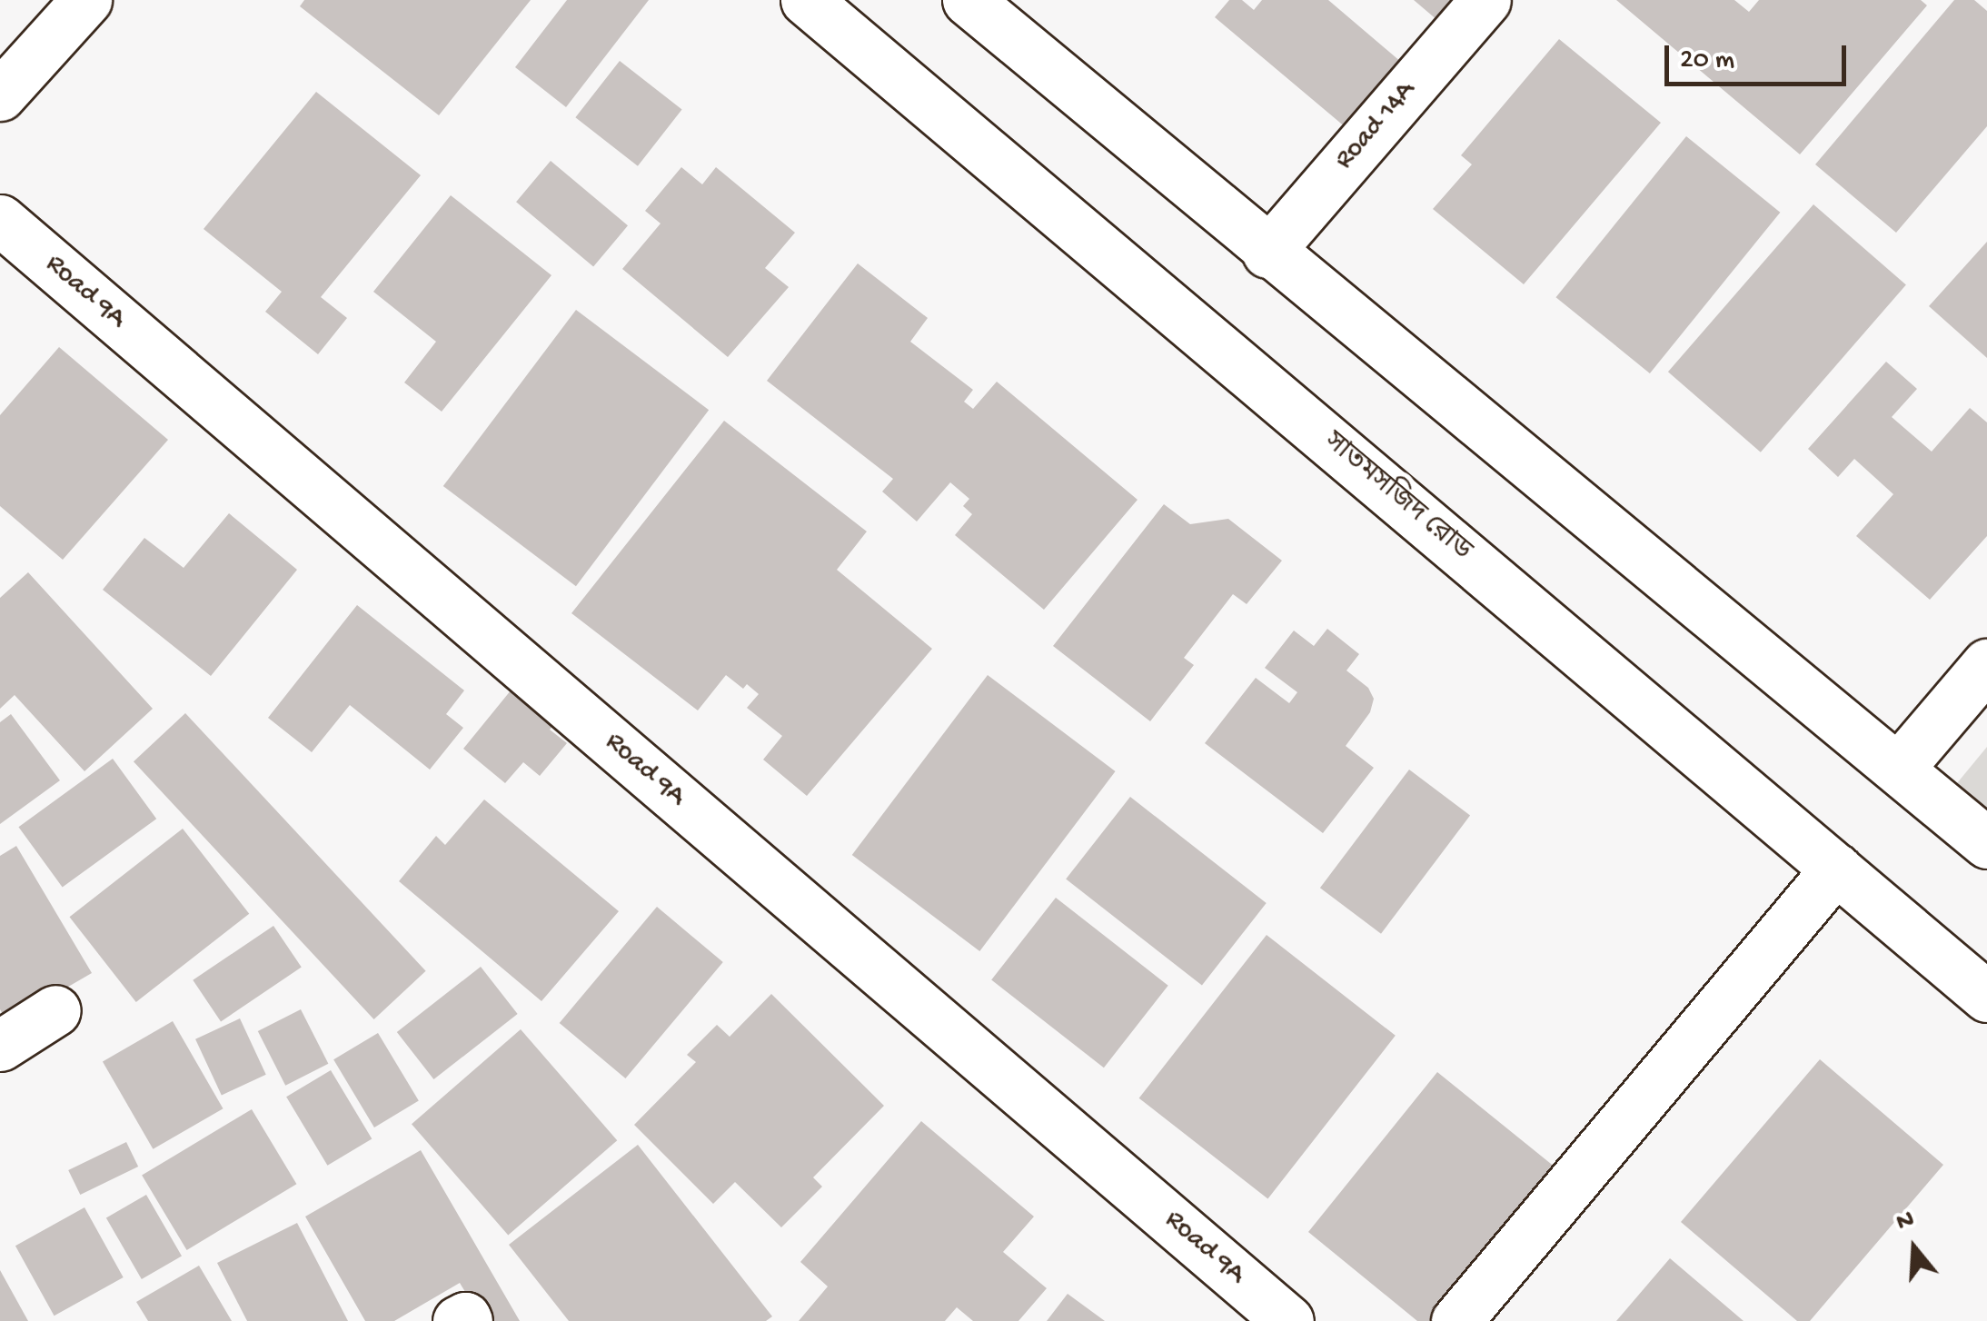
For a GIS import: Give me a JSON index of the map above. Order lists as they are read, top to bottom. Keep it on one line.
{"streets":{"street":["Road 14A","Road 9A","সাতমসজিদ রোড"]},"scale_bar":"20 m","north":"top"}
